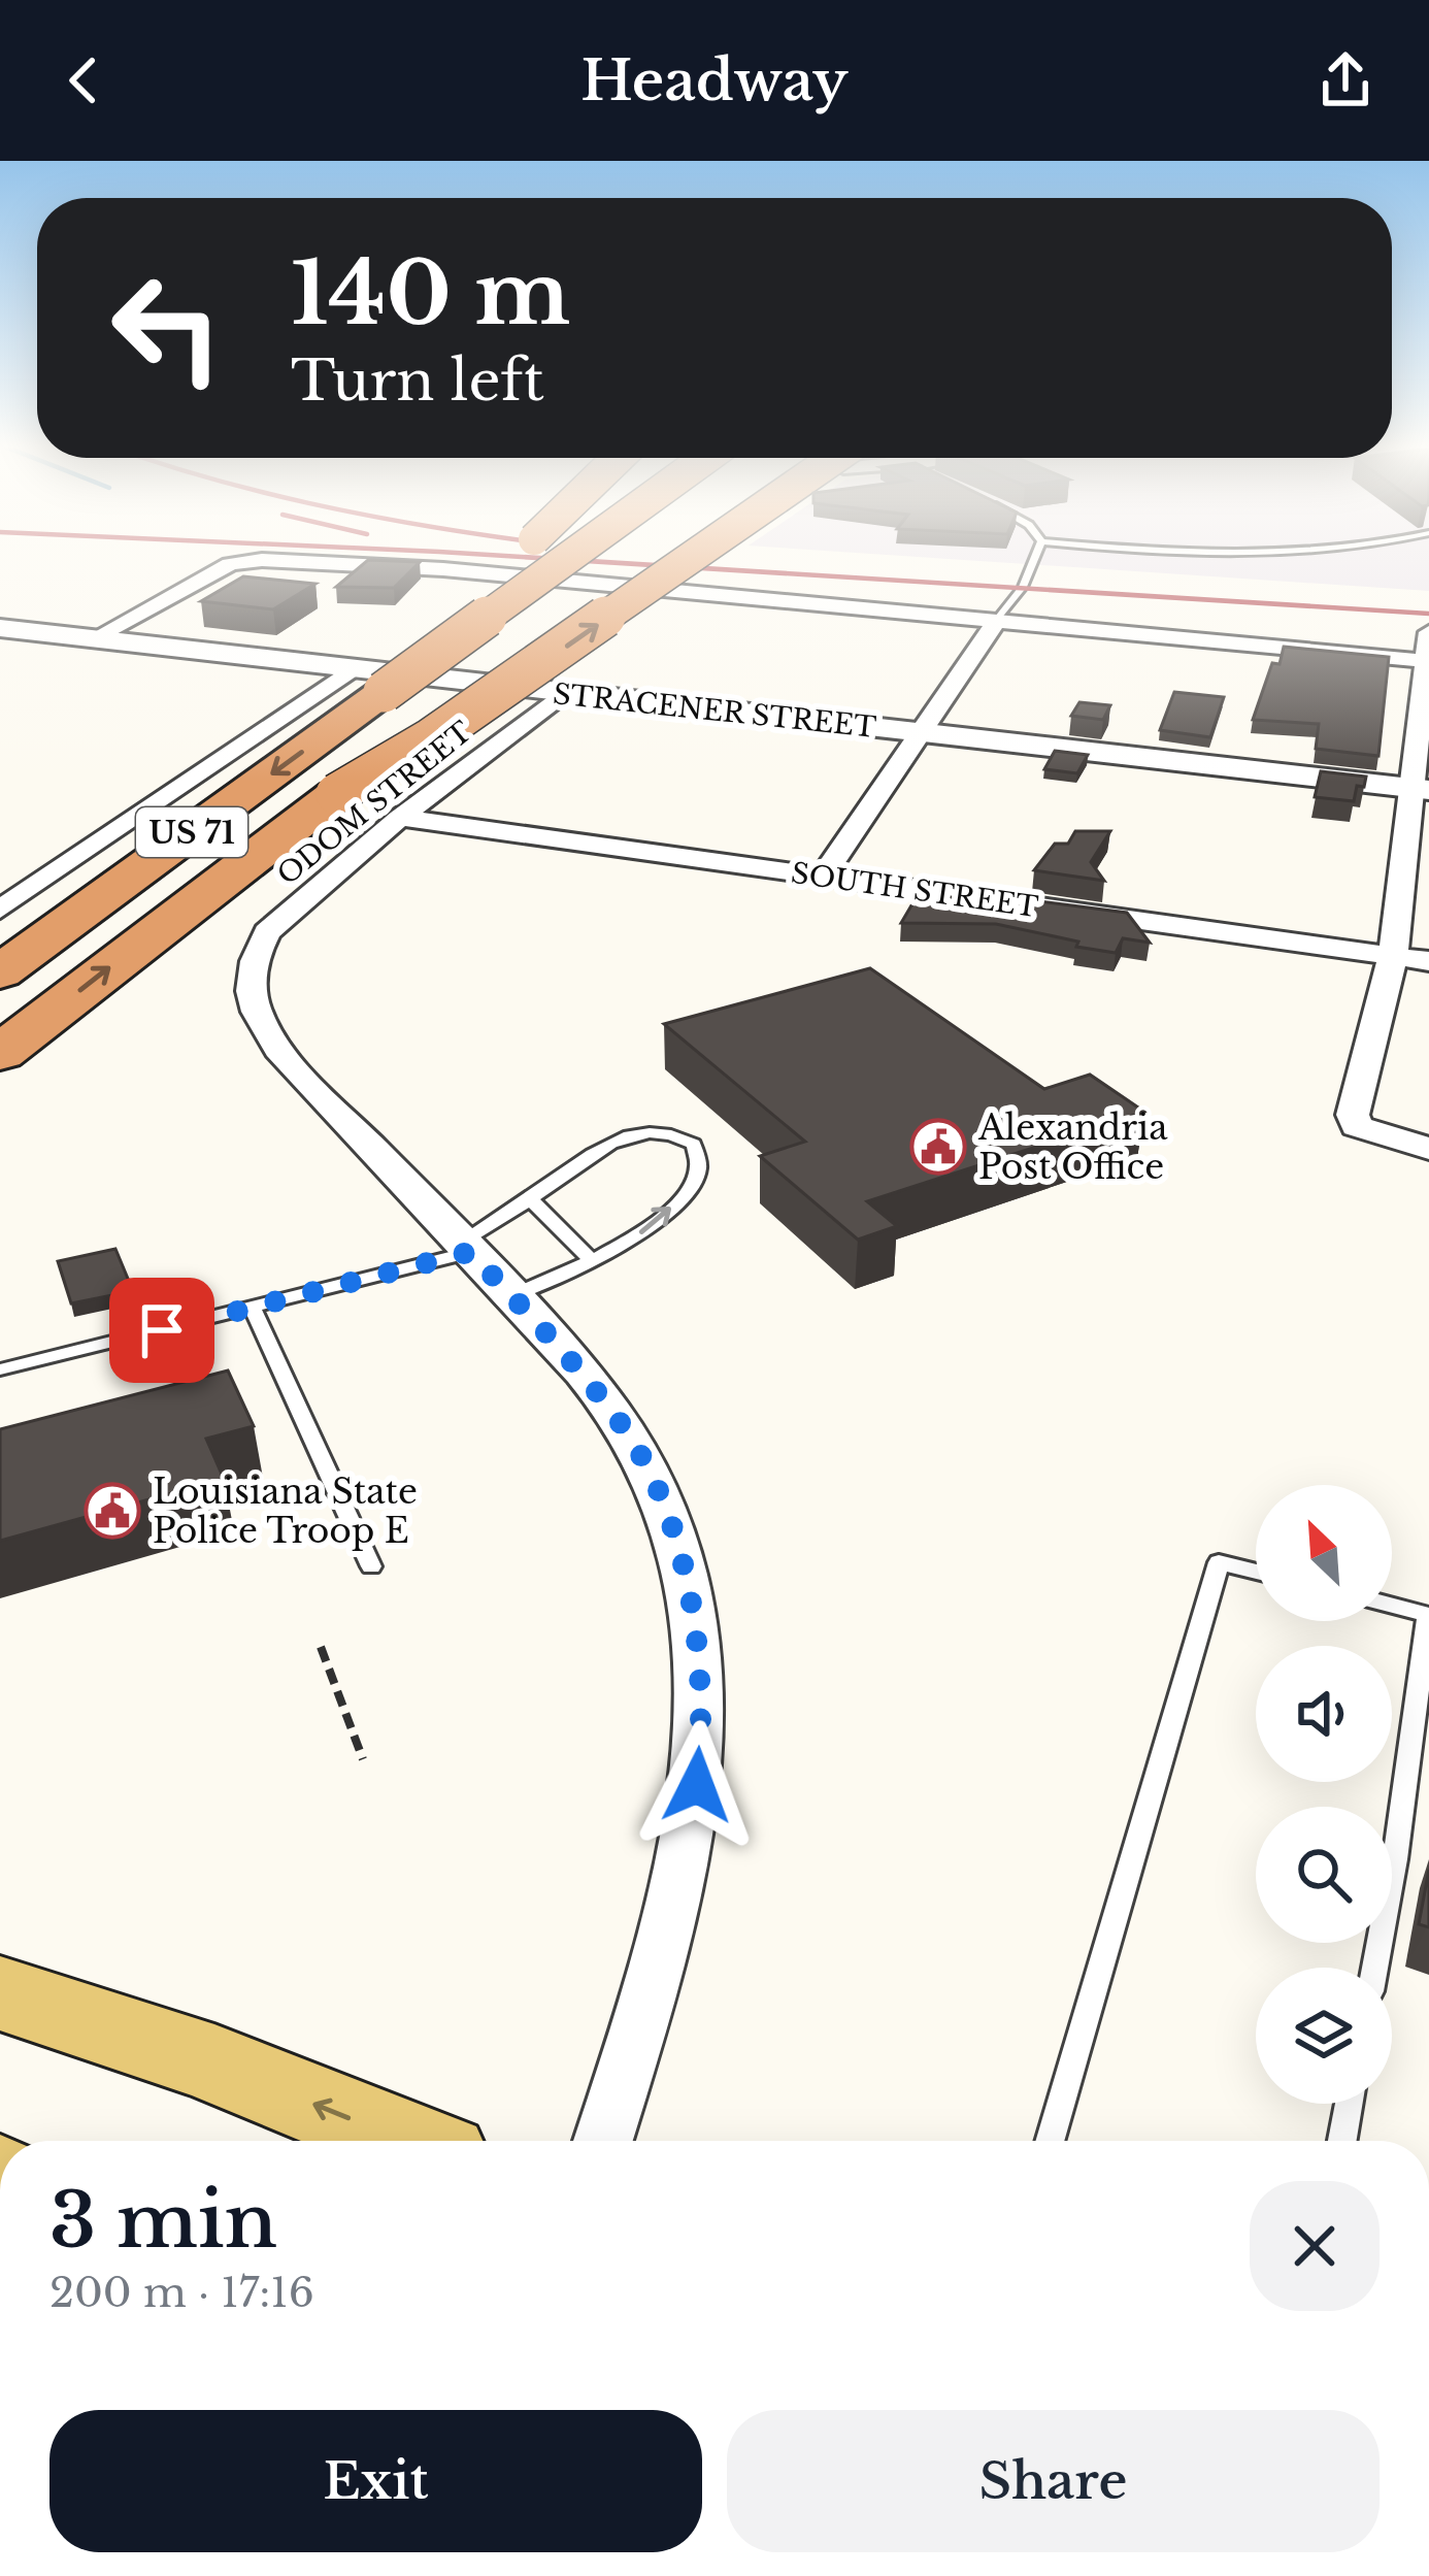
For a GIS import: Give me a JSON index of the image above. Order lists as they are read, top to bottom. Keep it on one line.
{"streets":{"highway":["US 71"],"street":["STRACENER STREET","ODOM STREET","SOUTH STREET"]},"crossings":[["STRACENER STREET","ODOM STREET"],["STRACENER STREET","US 71"],["ODOM STREET","SOUTH STREET"]],"places":{"public building":["Alexandria Post Office","Louisiana State Police Troop E"]},"north":"top left","page":{"header":"Headway","turn":["140 m","Turn left"],"heading":["3 min","200 m · 17:16"],"buttons":["Exit","Share"]}}
